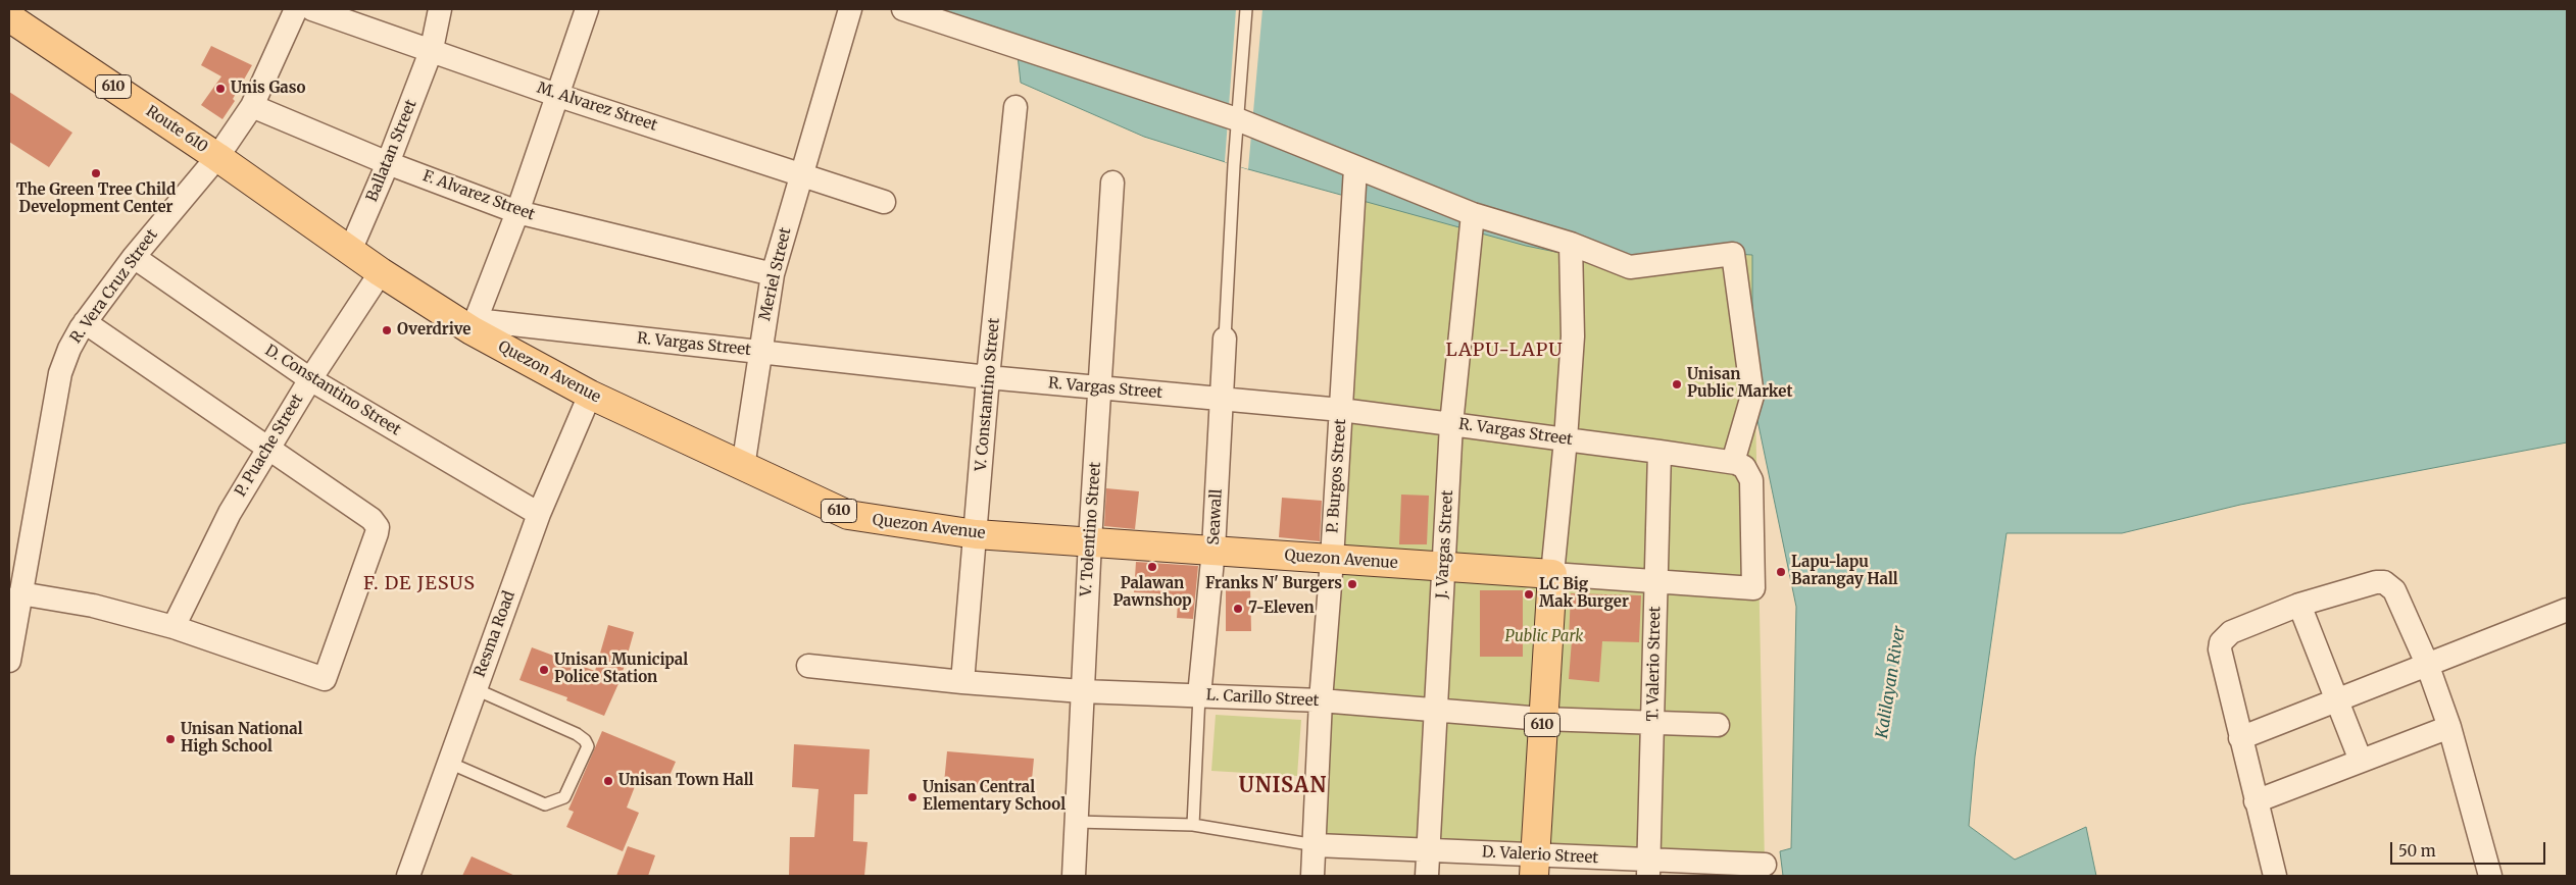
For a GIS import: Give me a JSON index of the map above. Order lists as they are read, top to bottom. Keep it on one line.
{"streets":{"main road":["610","Route 610","Quezon Avenue"],"street":["M. Alvarez Street","Ballatan Street","F. Alvarez Street","Meriel Street","R. Vera Cruz Street","R. Vargas Street","D. Constantino Street","V. Constantino Street","P. Puache Street","P. Burgos Street","Seawall","V. Tolentino Street","J. Vargas Street","Resma Road","T. Valerio Street","L. Carillo Street","D. Valerio Street"]},"crossings":[["610","Quezon Avenue"],["610","L. Carillo Street"],["610","D. Valerio Street"],["M. Alvarez Street","Ballatan Street"],["M. Alvarez Street","Meriel Street"],["Route 610","R. Vera Cruz Street"],["Route 610","Quezon Avenue"],["Ballatan Street","F. Alvarez Street"],["Ballatan Street","Quezon Avenue"],["F. Alvarez Street","Meriel Street"],["F. Alvarez Street","R. Vera Cruz Street"],["Meriel Street","R. Vargas Street"],["Meriel Street","Quezon Avenue"],["R. Vera Cruz Street","Quezon Avenue"],["R. Vera Cruz Street","D. Constantino Street"],["R. Vargas Street","Quezon Avenue"],["R. Vargas Street","V. Constantino Street"],["R. Vargas Street","P. Burgos Street"],["R. Vargas Street","Seawall"],["R. Vargas Street","V. Tolentino Street"],["R. Vargas Street","J. Vargas Street"],["R. Vargas Street","T. Valerio Street"],["Quezon Avenue","V. Constantino Street"],["Quezon Avenue","P. Puache Street"],["Quezon Avenue","P. Burgos Street"],["Quezon Avenue","Seawall"],["Quezon Avenue","V. Tolentino Street"],["Quezon Avenue","J. Vargas Street"],["Quezon Avenue","Resma Road"],["D. Constantino Street","P. Puache Street"],["D. Constantino Street","Resma Road"],["V. Constantino Street","L. Carillo Street"],["P. Burgos Street","L. Carillo Street"],["P. Burgos Street","D. Valerio Street"],["Seawall","L. Carillo Street"],["V. Tolentino Street","L. Carillo Street"],["J. Vargas Street","L. Carillo Street"],["J. Vargas Street","D. Valerio Street"],["T. Valerio Street","L. Carillo Street"],["T. Valerio Street","D. Valerio Street"]],"districts":["LAPU-LAPU","F. DE JESUS","UNISAN"],"water":["Kalilayan River"],"parks":["Public Park"],"places":["Unis Gaso","The Green Tree Child Development Center","Overdrive","Unisan Public Market","Palawan Pawnshop","Lapu-lapu Barangay Hall","Franks N' Burgers","LC Big Mak Burger","7-Eleven","Unisan Municipal Police Station","Unisan National High School","Unisan Town Hall","Unisan Central Elementary School"],"scale_bar":"50 m"}
